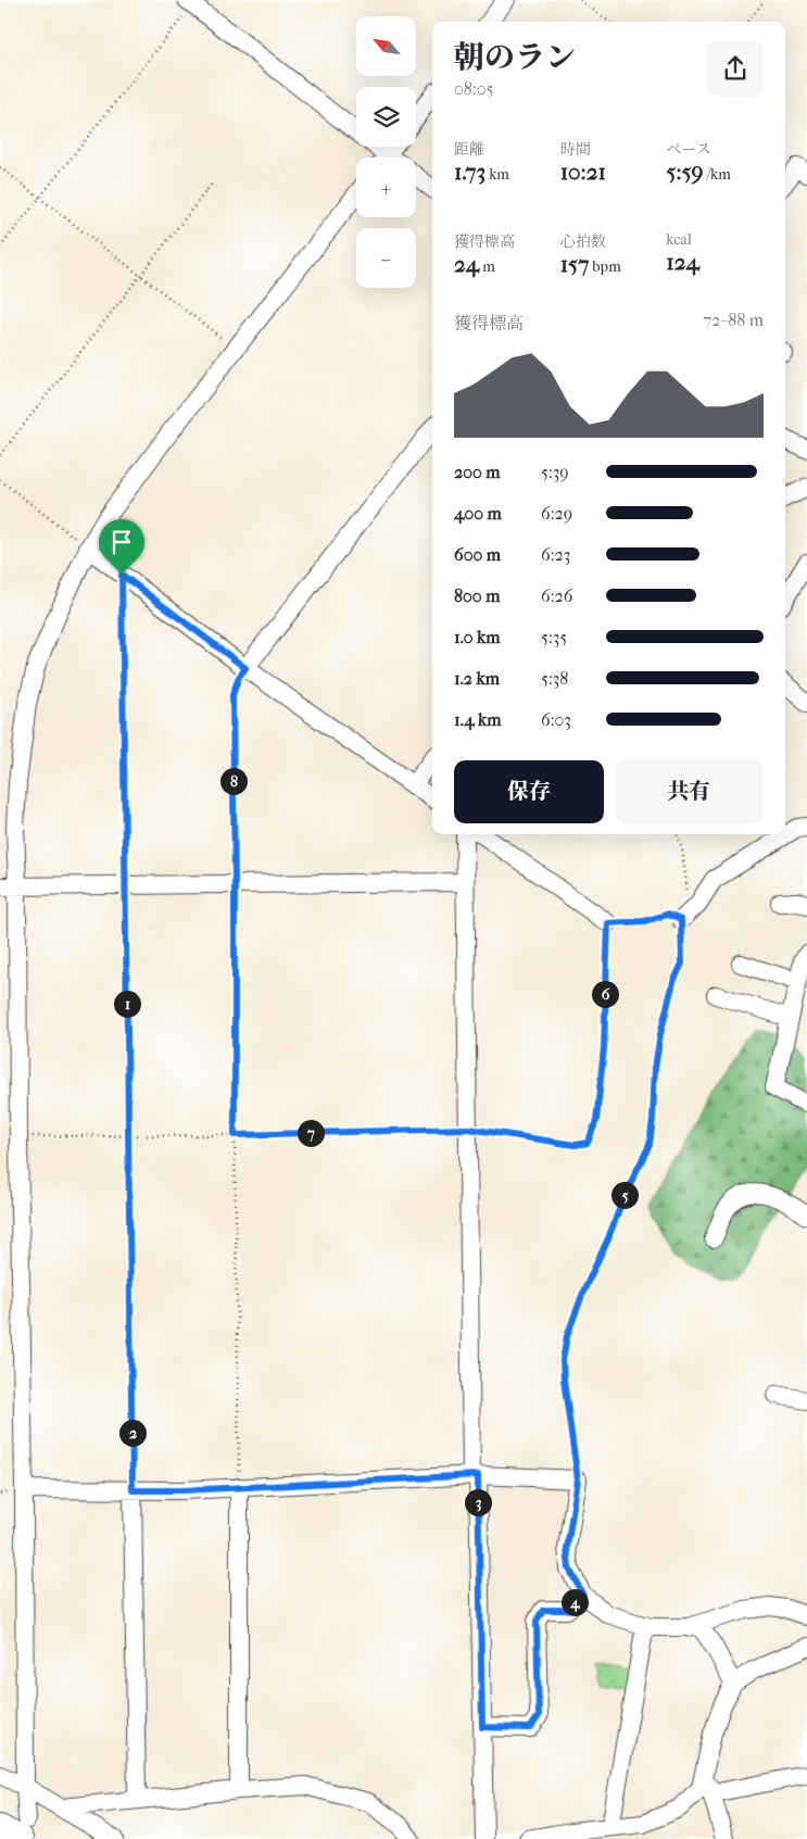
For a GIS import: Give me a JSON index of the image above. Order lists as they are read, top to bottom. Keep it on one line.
{"north":"top left","page":{"map_buttons":["+","−"],"heading":["朝のラン","08:05"],"stats":[["距離","1.73 km"],["時間","10:21"],["ペース","5:59 /km"],["獲得標高","24 m"],["心拍数","157 bpm"],["kcal","124"]],"chart":["獲得標高","72–88 m"],"list":[{"name":"200 m","note":"5:39"},{"name":"400 m","note":"6:29"},{"name":"600 m","note":"6:23"},{"name":"800 m","note":"6:26"},{"name":"1.0 km","note":"5:35"},{"name":"1.2 km","note":"5:38"},{"name":"1.4 km","note":"6:03"}],"buttons":["保存","共有"],"pins":["8","6","1","7","5","2","3","4"]}}
